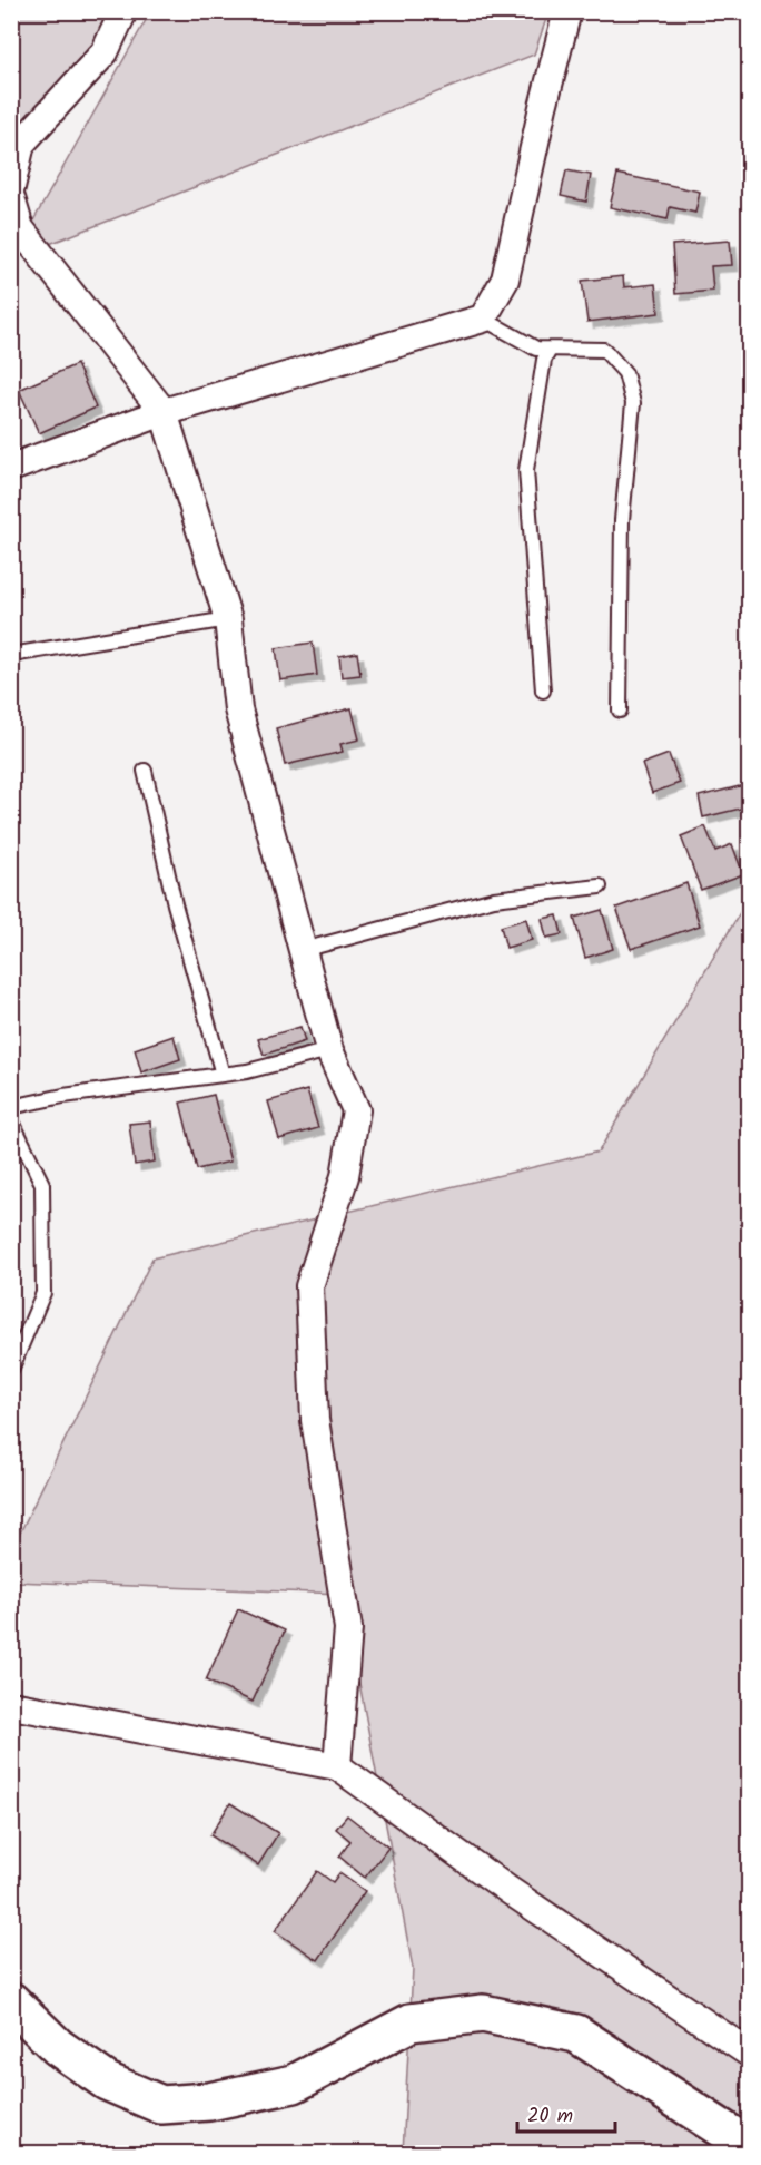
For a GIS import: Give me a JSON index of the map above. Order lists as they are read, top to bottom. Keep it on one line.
{"scale_bar":"20 m"}
